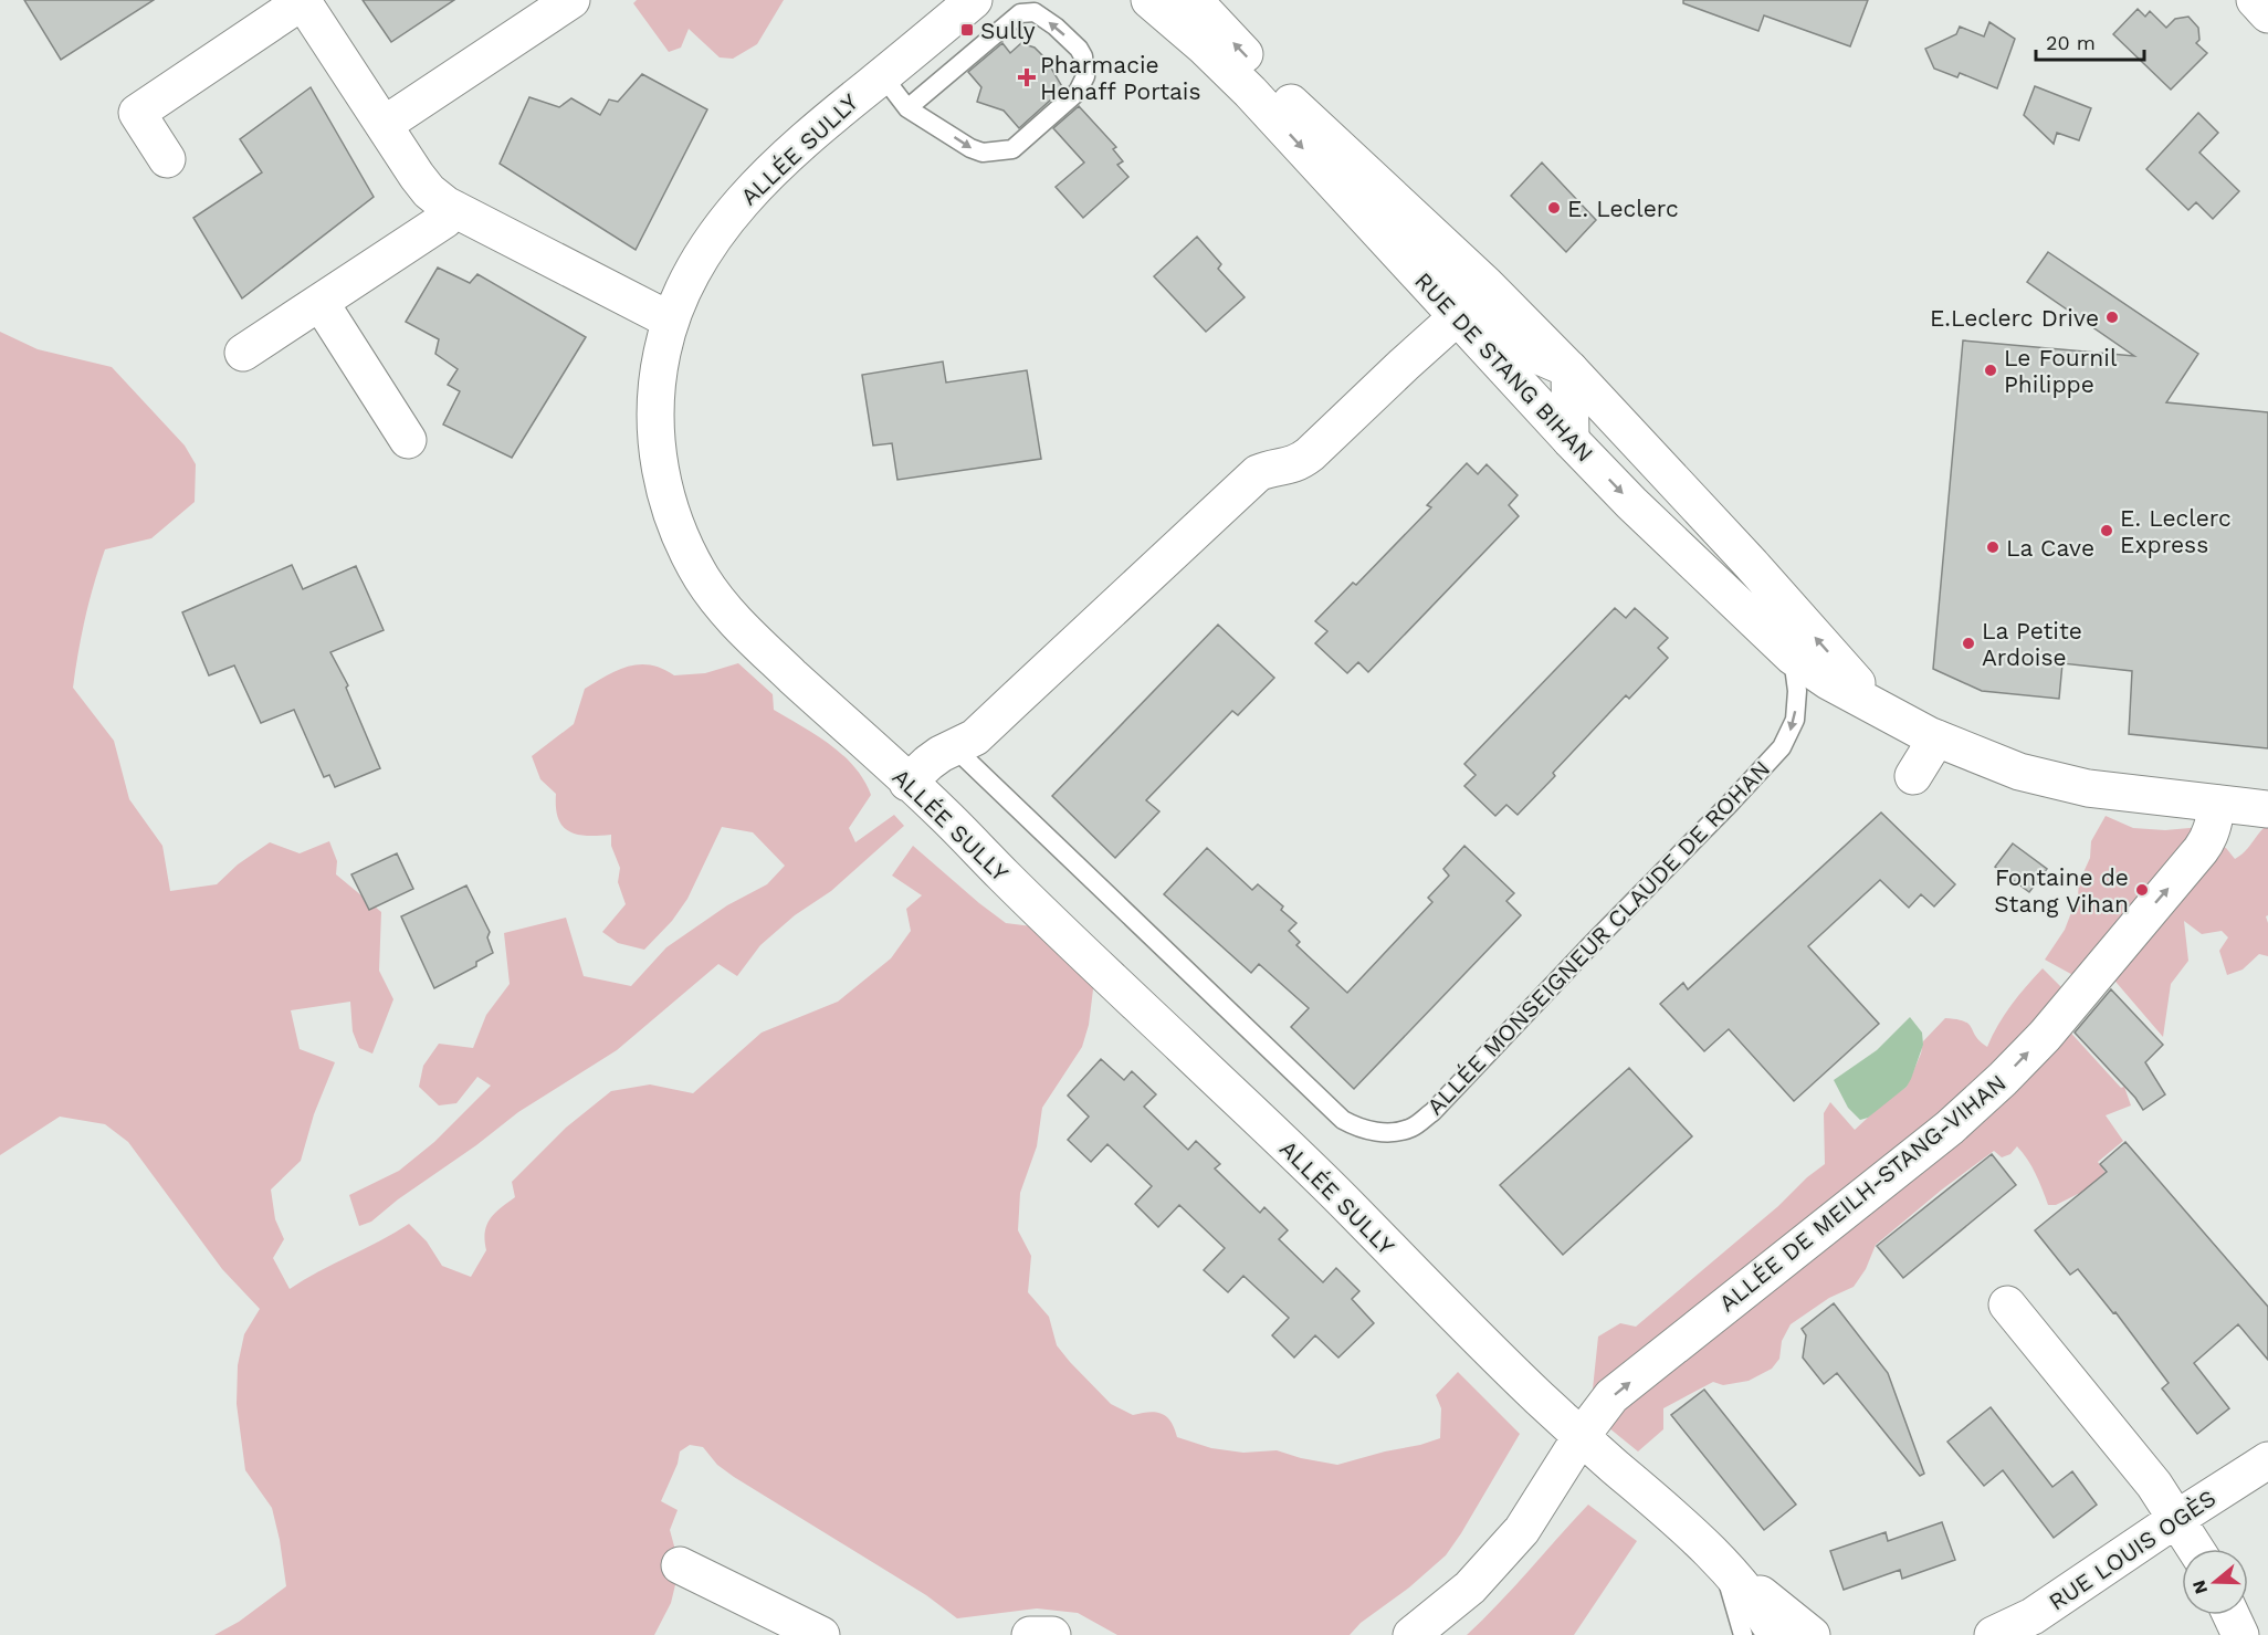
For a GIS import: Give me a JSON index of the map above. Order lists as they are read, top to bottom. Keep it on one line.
{"streets":{"street":["ALLÉE SULLY","RUE DE STANG BIHAN","ALLÉE DE MEILH-STANG-VIHAN","RUE LOUIS OGÈS"],"lane":["ALLÉE MONSEIGNEUR CLAUDE DE ROHAN"]},"crossings":[["ALLÉE SULLY","ALLÉE DE MEILH-STANG-VIHAN"],["RUE DE STANG BIHAN","ALLÉE MONSEIGNEUR CLAUDE DE ROHAN"],["RUE DE STANG BIHAN","ALLÉE DE MEILH-STANG-VIHAN"]],"one_way":["ALLÉE DE MEILH-STANG-VIHAN"],"places":{"transit":["Sully"],"health":["Pharmacie Henaff Portais"],"other":["E. Leclerc","E.Leclerc Drive","Le Fournil Philippe","E. Leclerc Express","La Cave","La Petite Ardoise","Fontaine de Stang Vihan"]},"scale_bar":"20 m","north":"left"}
